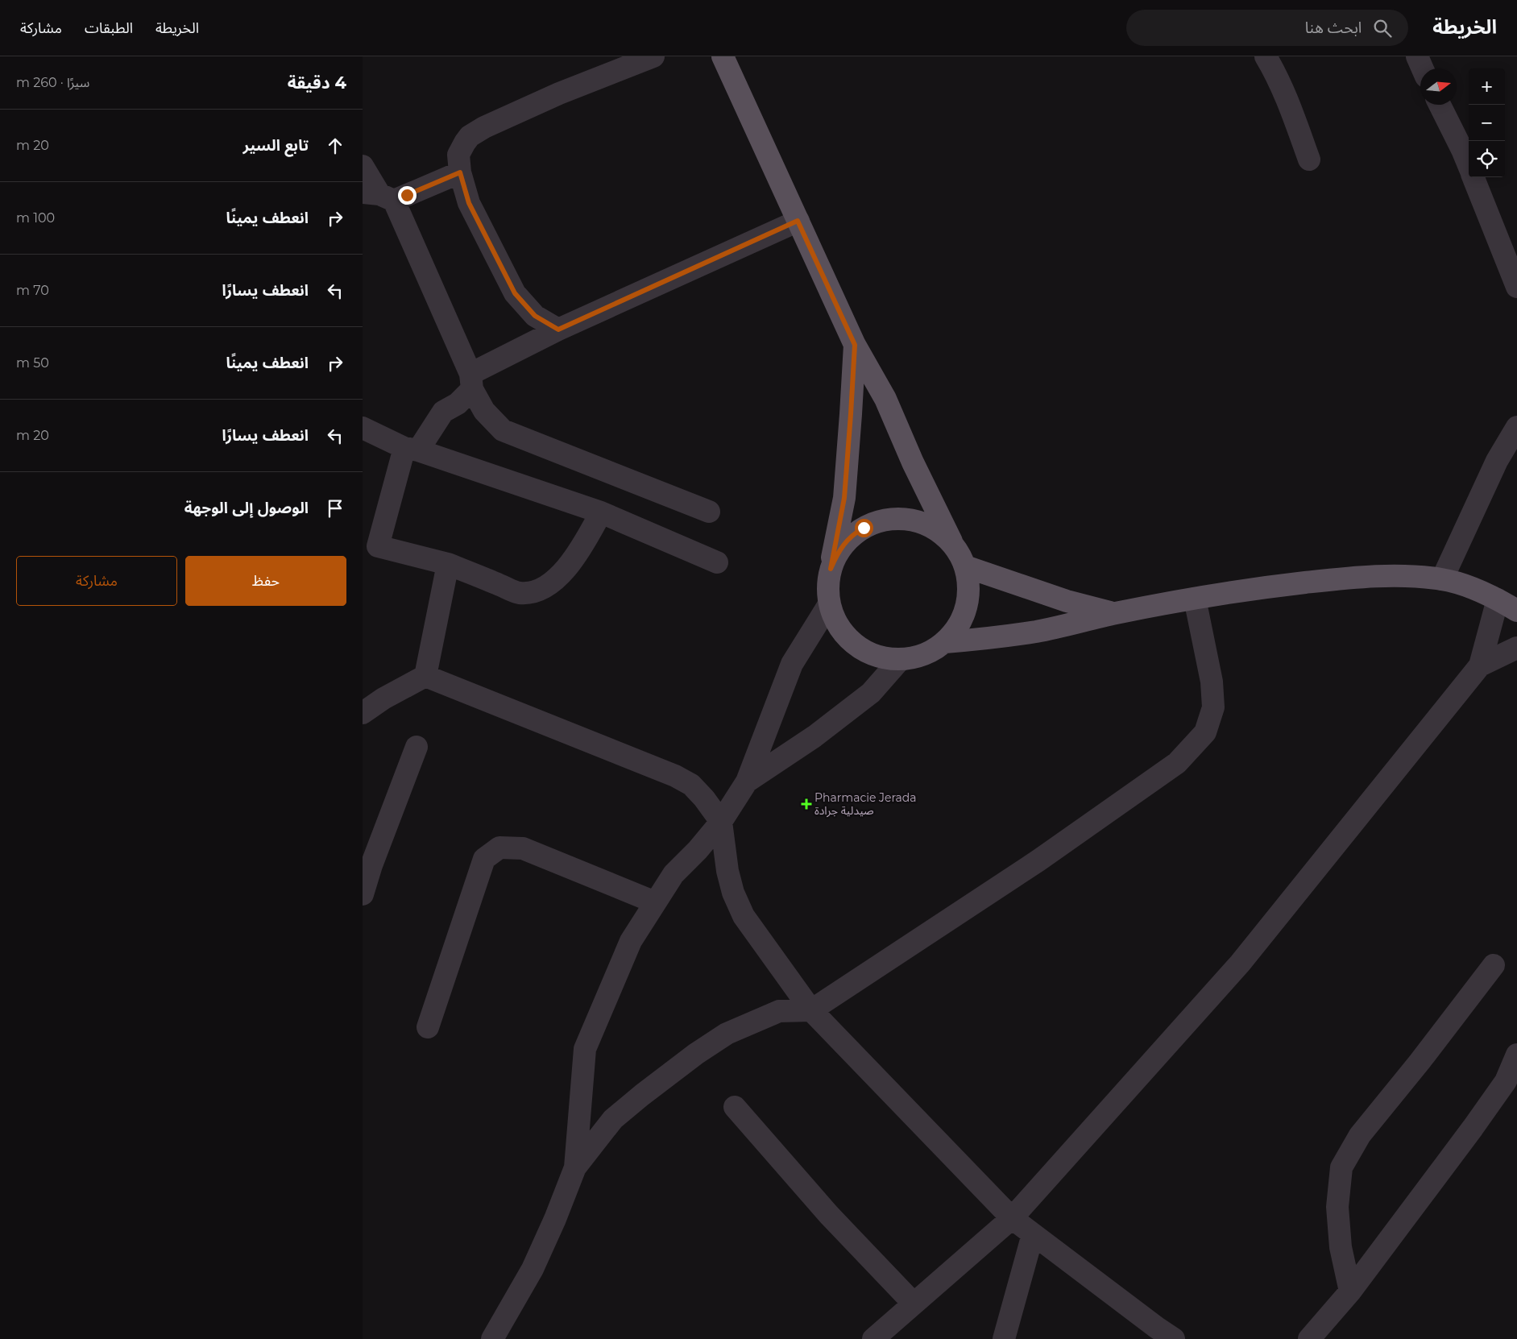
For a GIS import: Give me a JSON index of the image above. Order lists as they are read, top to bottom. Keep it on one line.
{"places":{"health":["Pharmacie Jerada صيدلية جرادة"]},"north":"right","page":{"header":"الخريطة","search":"ابحث هنا","nav":["الخريطة","الطبقات","مشاركة"],"heading":["4 دقيقة","سيرًا · 260 m"],"map_buttons":["+","−"],"list":[["تابع السير","20 m"],["انعطف يمينًا","100 m"],["انعطف يسارًا","70 m"],["انعطف يمينًا","50 m"],["انعطف يسارًا","20 m"],"الوصول إلى الوجهة"],"buttons":["حفظ","مشاركة"]}}
